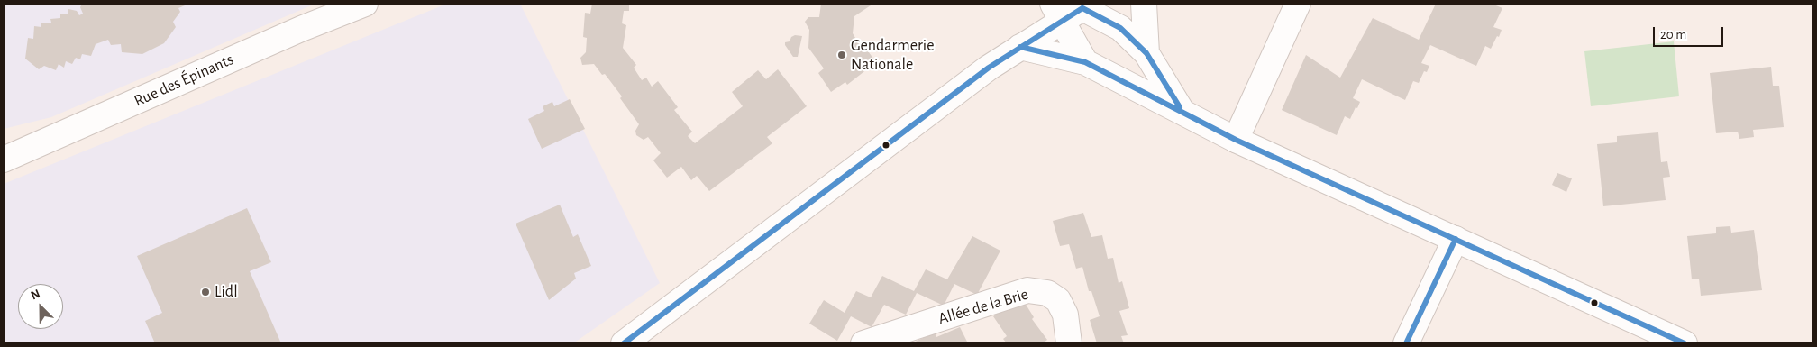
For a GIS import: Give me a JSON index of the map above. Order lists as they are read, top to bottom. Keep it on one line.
{"streets":{"street":["Rue des Épinants","Allée de la Brie"]},"places":["Gendarmerie Nationale","Lidl"],"scale_bar":"20 m","north":"top left"}
